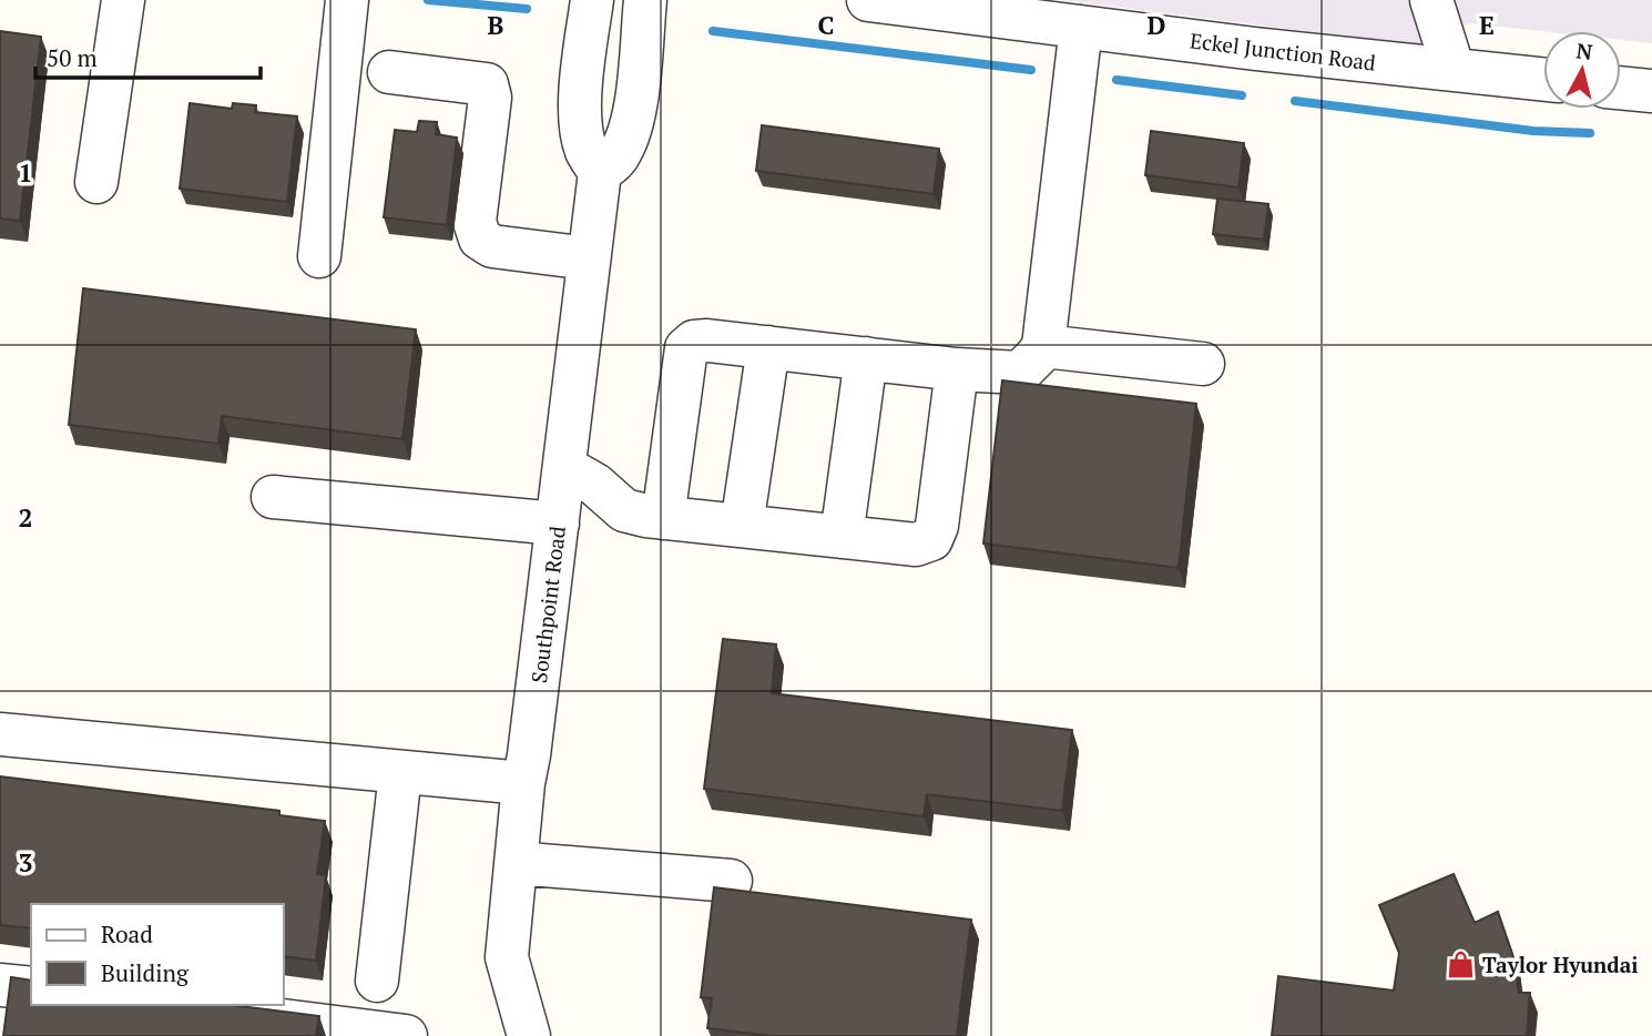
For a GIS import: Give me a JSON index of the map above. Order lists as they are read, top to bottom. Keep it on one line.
{"streets":{"street":["Eckel Junction Road","Southpoint Road"]},"places":{"shop":["Taylor Hyundai"]},"legend":["Road","Building"],"scale_bar":"50 m","north":"top","grid":{"columns":["B","C","D","E"],"rows":["1","2","3"]}}
